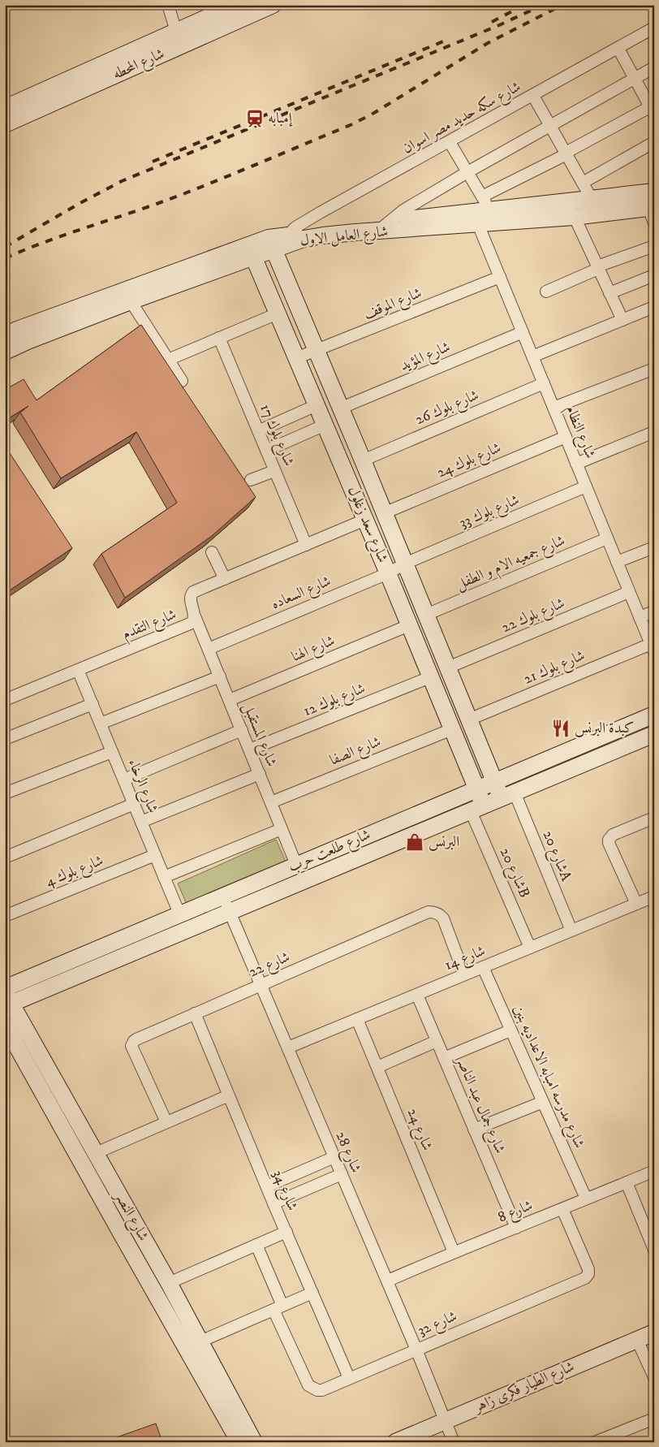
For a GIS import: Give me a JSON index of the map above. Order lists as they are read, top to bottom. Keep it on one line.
{"streets":{"street":["شارع المحطه","شارع سكه حديد مصر اسوان","شارع العامل الاول","شارع الموقف","شارع المؤيد","شارع بلوك 26","شارع النظام","شارع بلوك 17","شارع بلوك 24","شارع بلوك 33","شارع سعد زغلول","شارع جمعيه الام و الطفل","شارع السعاده","شارع بلوك 22","شارع التقدم","شارع الهنا","شارع بلوك 21","شارع بلوك 12","شارع المستقبل","شارع الصفا","شارع الرخاء","شارع طلعت حرب","شارع 20A","شارع بلوك 4","شارع 20B","شارع 14","شارع 22","شارع مدرسه امبابه الاعداديه بنين","شارع جمال عبد الناصر","شارع 24","شارع 28","شارع 34","شارع 8","شارع النصر","شارع 32","شارع الطيار فكرى زاهر"]},"crossings":[["شارع سكه حديد مصر اسوان","شارع العامل الاول"],["شارع العامل الاول","شارع النظام"],["شارع العامل الاول","شارع سعد زغلول"],["شارع الموقف","شارع النظام"],["شارع الموقف","شارع سعد زغلول"],["شارع المؤيد","شارع النظام"],["شارع المؤيد","شارع سعد زغلول"],["شارع بلوك 26","شارع النظام"],["شارع بلوك 26","شارع سعد زغلول"],["شارع النظام","شارع بلوك 24"],["شارع النظام","شارع بلوك 33"],["شارع النظام","شارع جمعيه الام و الطفل"],["شارع النظام","شارع بلوك 22"],["شارع النظام","شارع بلوك 21"],["شارع بلوك 17","شارع التقدم"],["شارع بلوك 24","شارع سعد زغلول"],["شارع بلوك 33","شارع سعد زغلول"],["شارع بلوك 33","شارع السعاده"],["شارع سعد زغلول","شارع جمعيه الام و الطفل"],["شارع سعد زغلول","شارع السعاده"],["شارع سعد زغلول","شارع بلوك 22"],["شارع سعد زغلول","شارع التقدم"],["شارع سعد زغلول","شارع الهنا"],["شارع سعد زغلول","شارع بلوك 21"],["شارع سعد زغلول","شارع بلوك 12"],["شارع سعد زغلول","شارع الصفا"],["شارع سعد زغلول","شارع طلعت حرب"],["شارع سعد زغلول","شارع 20A"],["شارع سعد زغلول","شارع 20B"],["شارع السعاده","شارع المستقبل"],["شارع التقدم","شارع المستقبل"],["شارع التقدم","شارع الرخاء"],["شارع الهنا","شارع المستقبل"],["شارع بلوك 12","شارع المستقبل"],["شارع المستقبل","شارع الصفا"],["شارع المستقبل","شارع طلعت حرب"],["شارع الرخاء","شارع طلعت حرب"],["شارع الرخاء","شارع بلوك 4"],["شارع طلعت حرب","شارع 20A"],["شارع طلعت حرب","شارع 20B"],["شارع طلعت حرب","شارع 28"],["شارع طلعت حرب","شارع النصر"],["شارع 20A","شارع 14"],["شارع 20B","شارع 14"],["شارع 14","شارع 22"],["شارع 14","شارع مدرسه امبابه الاعداديه بنين"],["شارع 14","شارع جمال عبد الناصر"],["شارع 14","شارع 24"],["شارع 14","شارع 28"],["شارع 22","شارع 28"],["شارع 22","شارع 34"],["شارع مدرسه امبابه الاعداديه بنين","شارع 8"],["شارع جمال عبد الناصر","شارع 8"],["شارع 24","شارع 8"],["شارع 28","شارع 8"],["شارع 28","شارع 32"],["شارع 28","شارع الطيار فكرى زاهر"],["شارع 34","شارع 32"],["شارع 8","شارع 32"]],"places":{"station":["إمبابه"],"restaurant":["كبدة البرنس"],"shop":["البرنس"]}}
